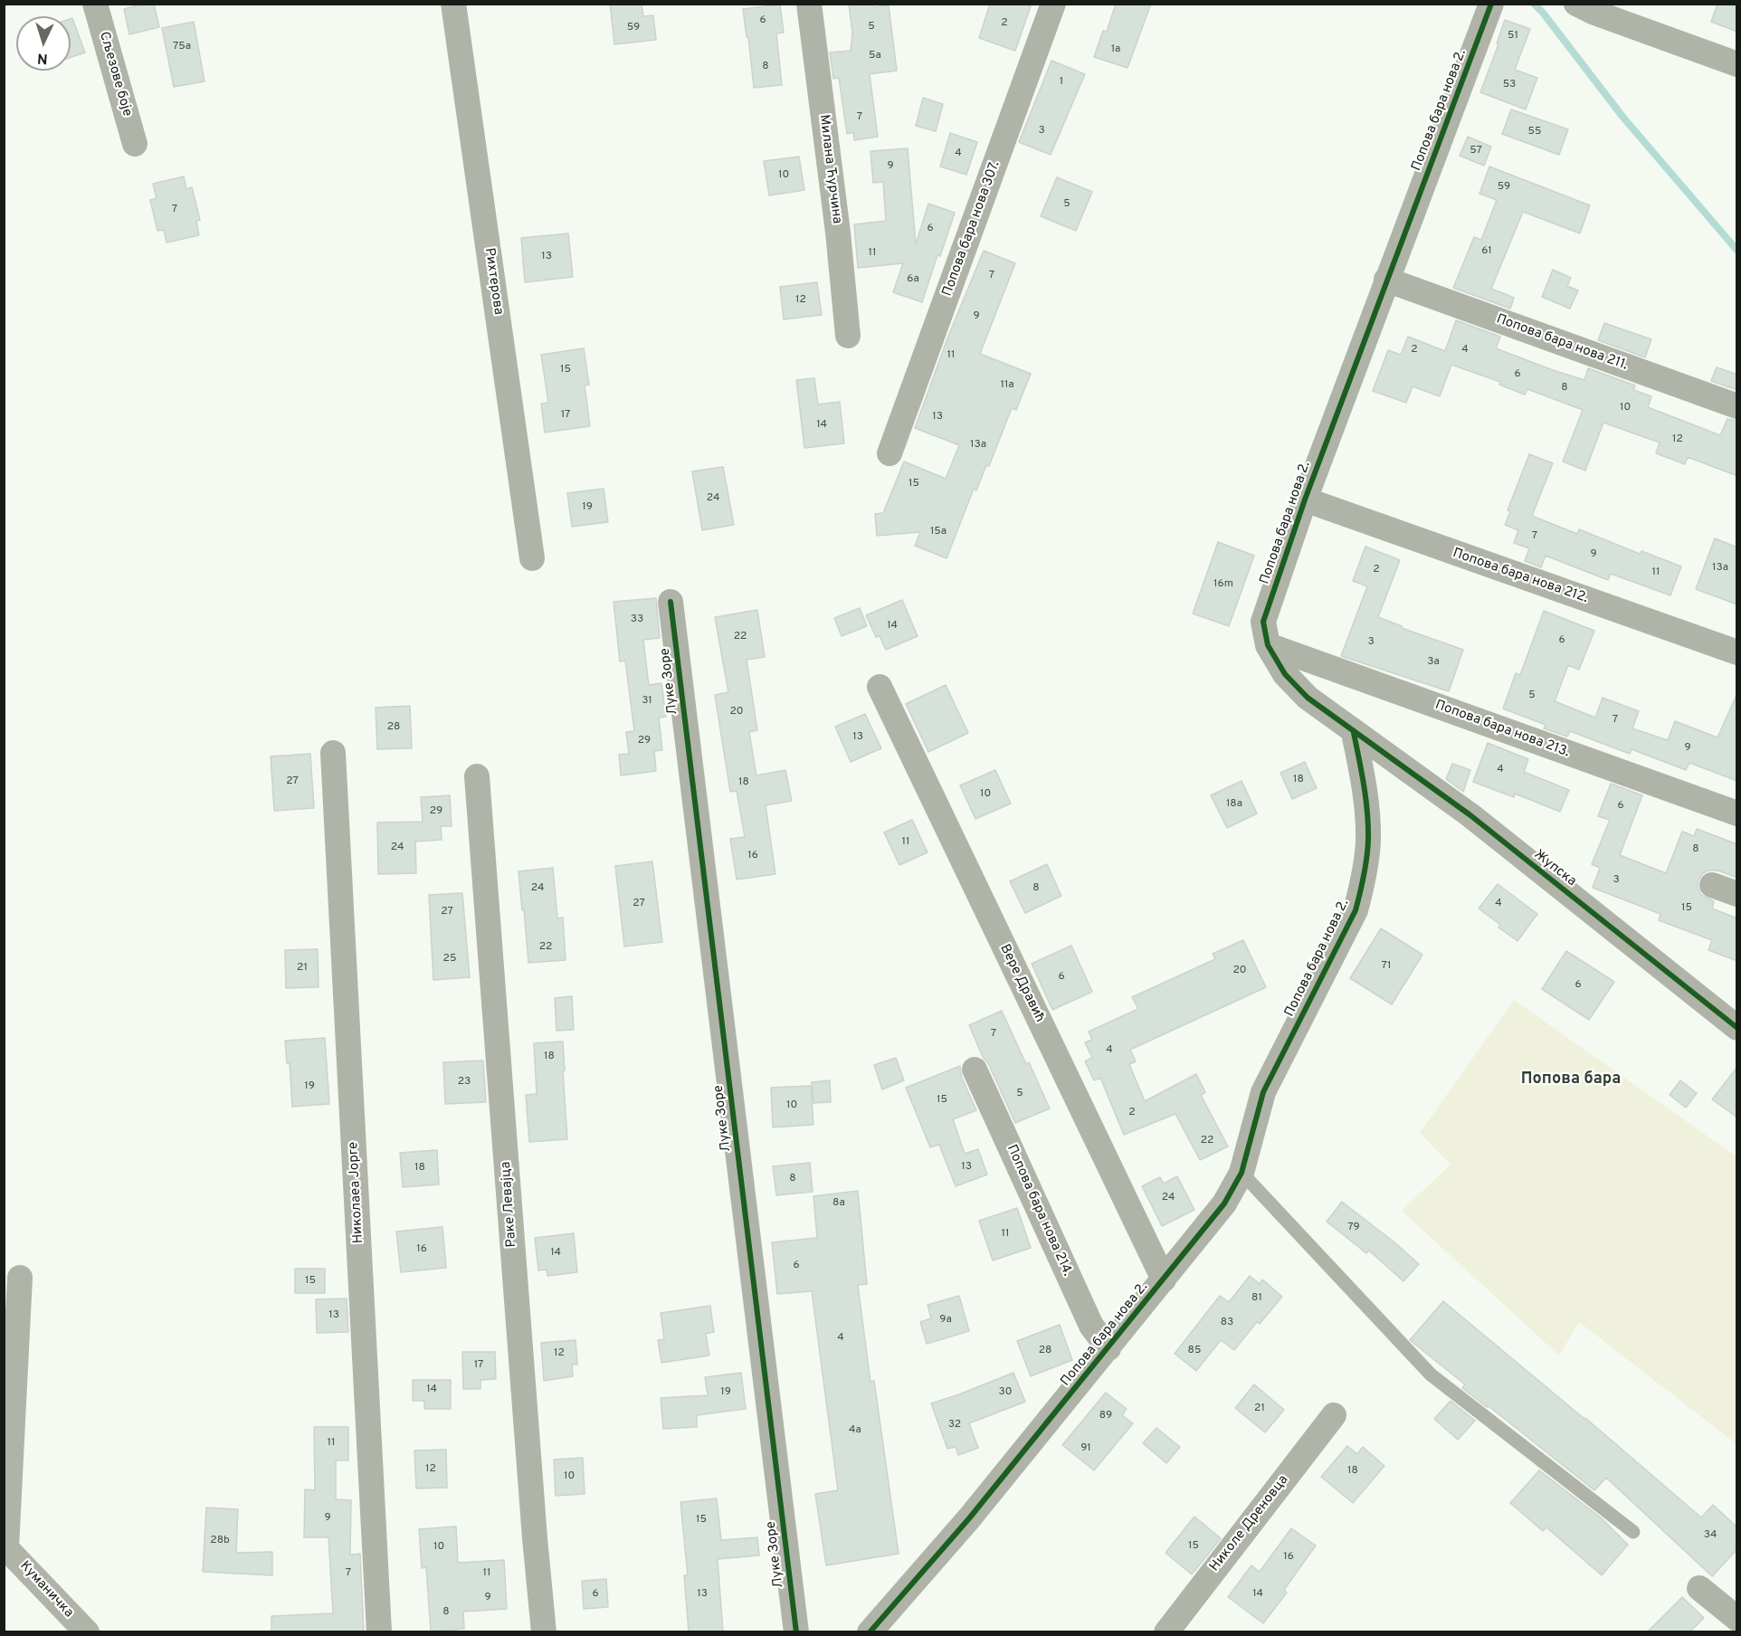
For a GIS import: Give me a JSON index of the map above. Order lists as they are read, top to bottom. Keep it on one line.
{"streets":{"street":["Сљезове боје","Попова бара нова 2.","Милана Ћурчина","Попова бара нова 307.","Рихтерова","Попова бара нова 211.","Попова бара нова 212.","Луке Зоре","Попова бара нова 213.","Жупска","Вере Дравић","Николаеа Јорге","Раке Левајца","Попова бара нова 214.","Николе Дреновца","Куманичка"]},"crossings":[["Попова бара нова 2.","Попова бара нова 211."],["Попова бара нова 2.","Попова бара нова 212."],["Попова бара нова 2.","Попова бара нова 213."],["Попова бара нова 2.","Жупска"],["Попова бара нова 2.","Вере Дравић"],["Попова бара нова 2.","Попова бара нова 214."]],"districts":["Попова бара"],"house_numbers":["6","2","5","59","51","75a","1a","5a","8","1","53","7","3","55","57","4","9","10","59","5","7","6","61","11","13","7","6a","12","9","2","4","11","15","6","11a","8","10","17","13","14","12","13a","15","24","19","15a","7","9","13a","2","11","16m","33","14","22","6","3","3a","5","31","20","7","28","13","29","9","4","18","27","18","10","18a","6","29","11","24","8","16","3","24","8","27","4","15","27","22","25","71","21","20","6","6","7","4","18","23","19","5","15","10","2","22","13","18","8","24","8a","79","11","16","14","6","15","81","13","9a","83","4","28","85","12","17","14","19","30","21","89","32","4a","11","91","12","18","10","9","15","34","28b","15","10","16","7","11","6","13","14","9","8"],"north":"bottom"}
